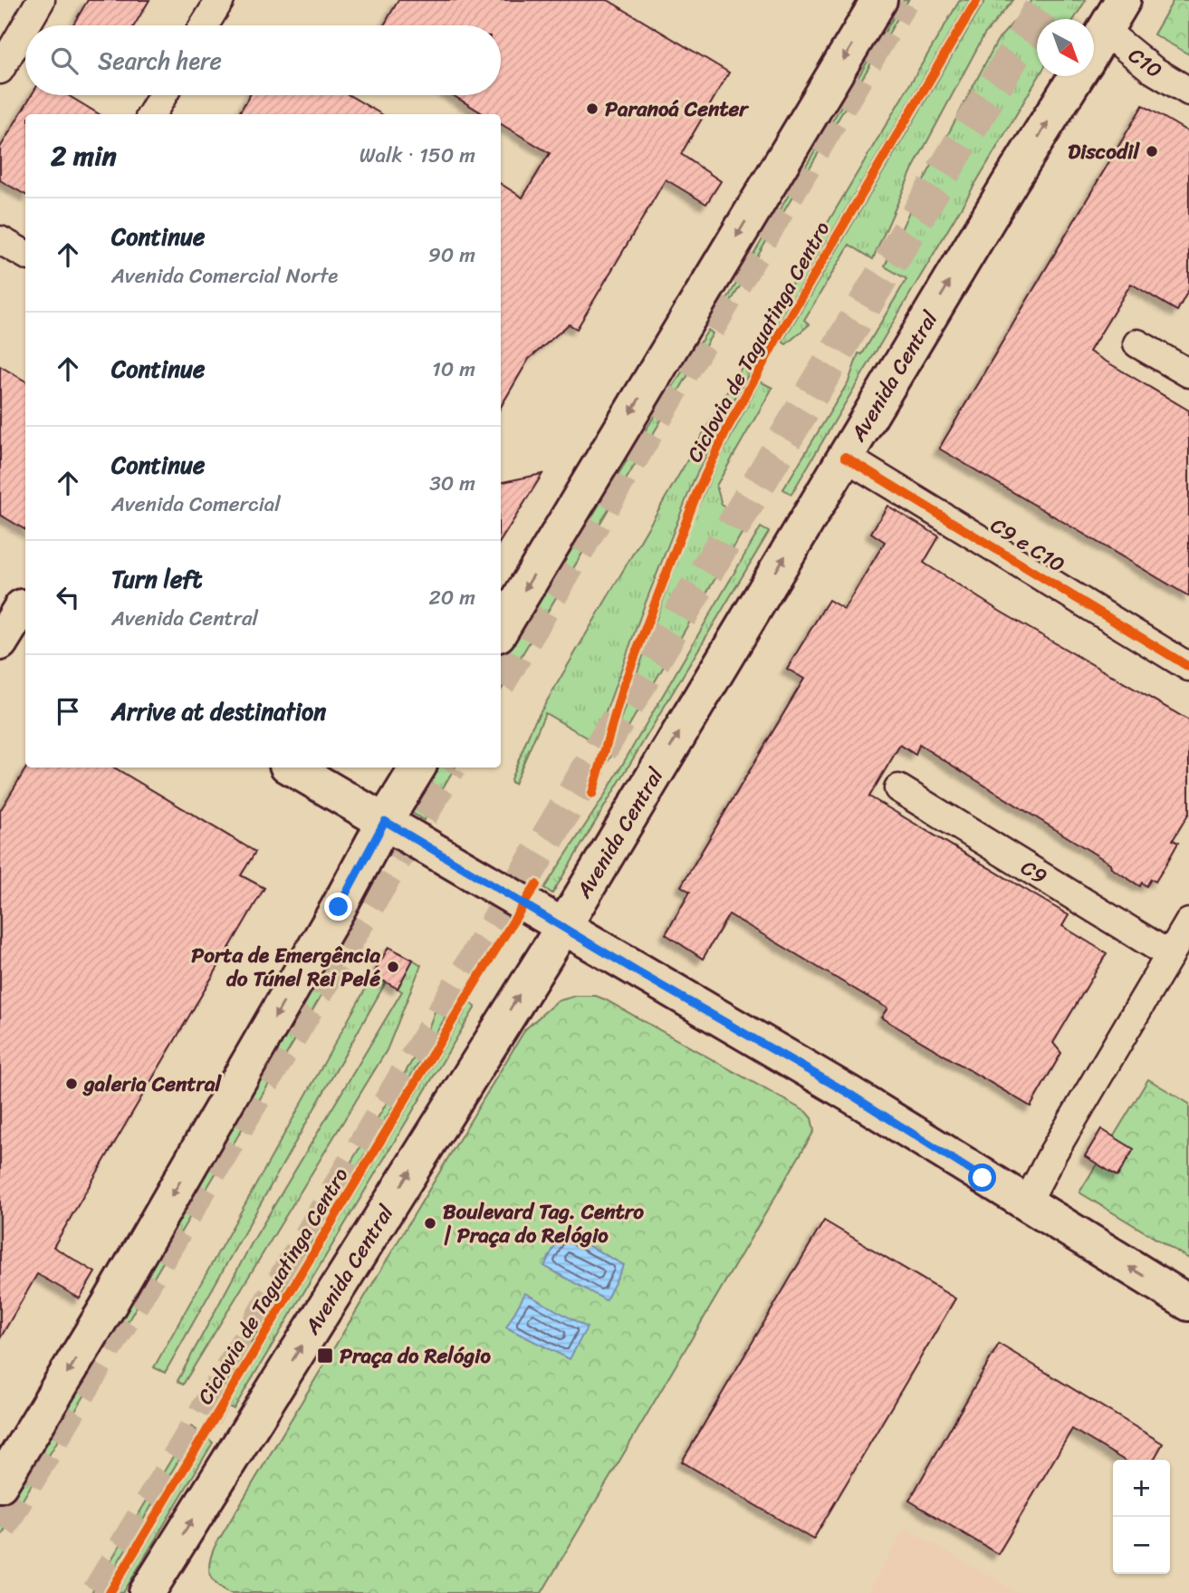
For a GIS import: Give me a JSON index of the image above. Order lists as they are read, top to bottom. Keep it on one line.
{"streets":{"main road":["Avenida Central"],"street":["C10","C9 e C10","C9"],"cycle path":["Ciclovia de Taguatinga Centro"]},"crossings":[["C10","Avenida Central"],["Avenida Central","C9 e C10"]],"places":{"other":["Paranoá Center","Discodil","Porta de Emergência do Túnel Rei Pelé","galeria Central","Boulevard Tag. Centro | Praça do Relógio"],"transit":["Praça do Relógio"]},"north":"bottom right","page":{"search":"Search here","heading":["2 min","Walk · 150 m"],"list":[["Continue","Avenida Comercial Norte","90 m"],["Continue","10 m"],["Continue","Avenida Comercial","30 m"],["Turn left","Avenida Central","20 m"],"Arrive at destination"],"map_buttons":["+","−"]}}
